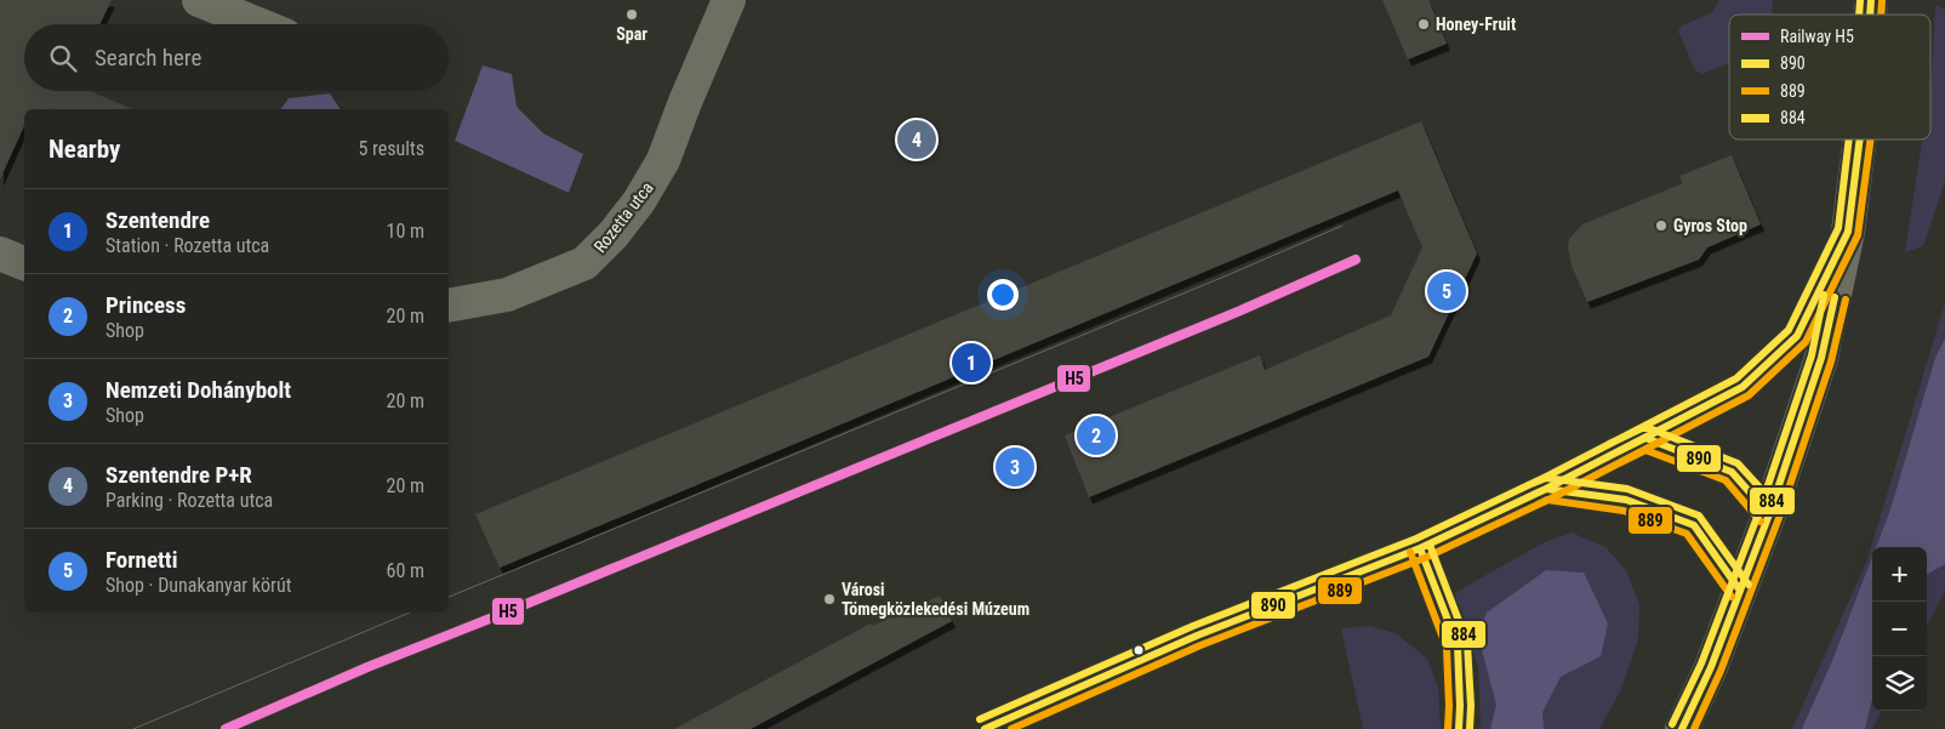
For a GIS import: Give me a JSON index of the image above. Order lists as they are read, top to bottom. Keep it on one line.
{"streets":{"street":["Rozetta utca"]},"places":["Spar","Honey-Fruit","Gyros Stop","Városi Tömegközlekedési Múzeum"],"lines":["transit line 890","transit line 884","transit line 889","rail line H5"],"legend":["Railway H5","890","889","884"],"page":{"search":"Search here","heading":["Nearby","5 results"],"pins":["4","5","1","2","3"],"list":[{"mark":"1","name":"Szentendre","note":"Station · Rozetta utca","value":"10 m"},{"mark":"2","name":"Princess","note":"Shop","value":"20 m"},{"mark":"3","name":"Nemzeti Dohánybolt","note":"Shop","value":"20 m"},{"mark":"4","name":"Szentendre P+R","note":"Parking · Rozetta utca","value":"20 m"},{"mark":"5","name":"Fornetti","note":"Shop · Dunakanyar körút","value":"60 m"}],"map_buttons":["+","−"]}}
